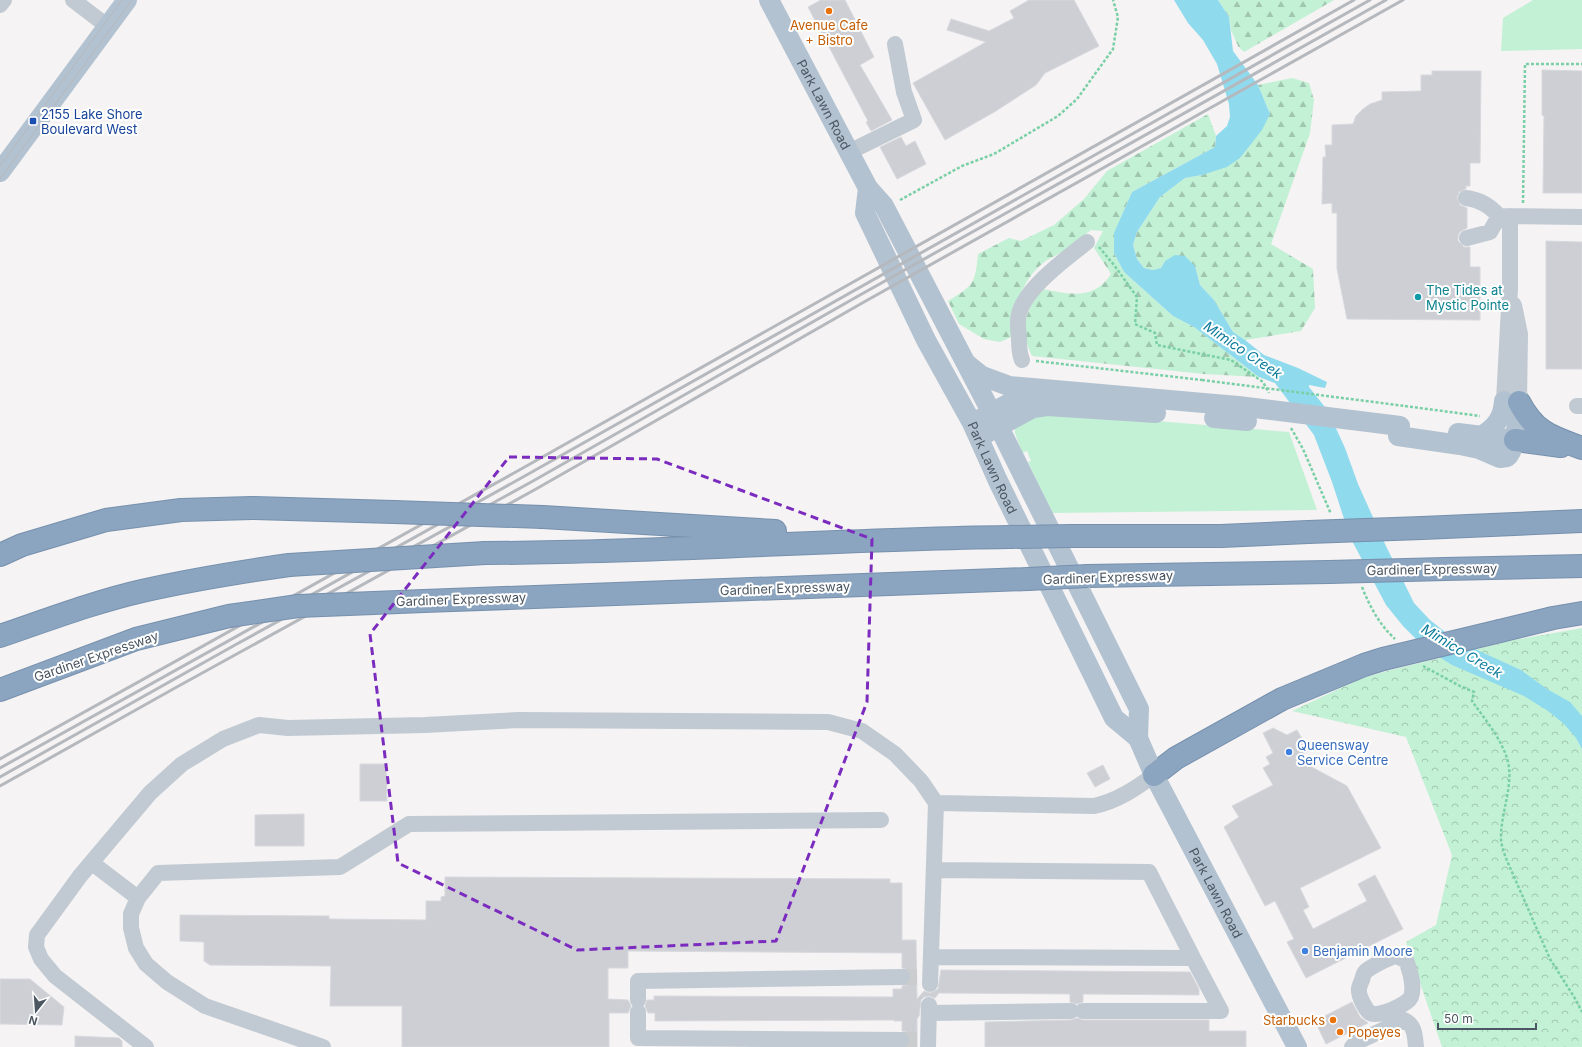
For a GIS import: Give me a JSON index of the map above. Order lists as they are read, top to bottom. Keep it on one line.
{"streets":{"highway":["Gardiner Expressway"],"main road":["Park Lawn Road"]},"water":["Mimico Creek"],"places":{"other":["Avenue Cafe + Bistro","The Tides at Mystic Pointe","Queensway Service Centre","Benjamin Moore","Starbucks","Popeyes"],"transit":["2155 Lake Shore Boulevard West"]},"scale_bar":"50 m","north":"bottom"}
